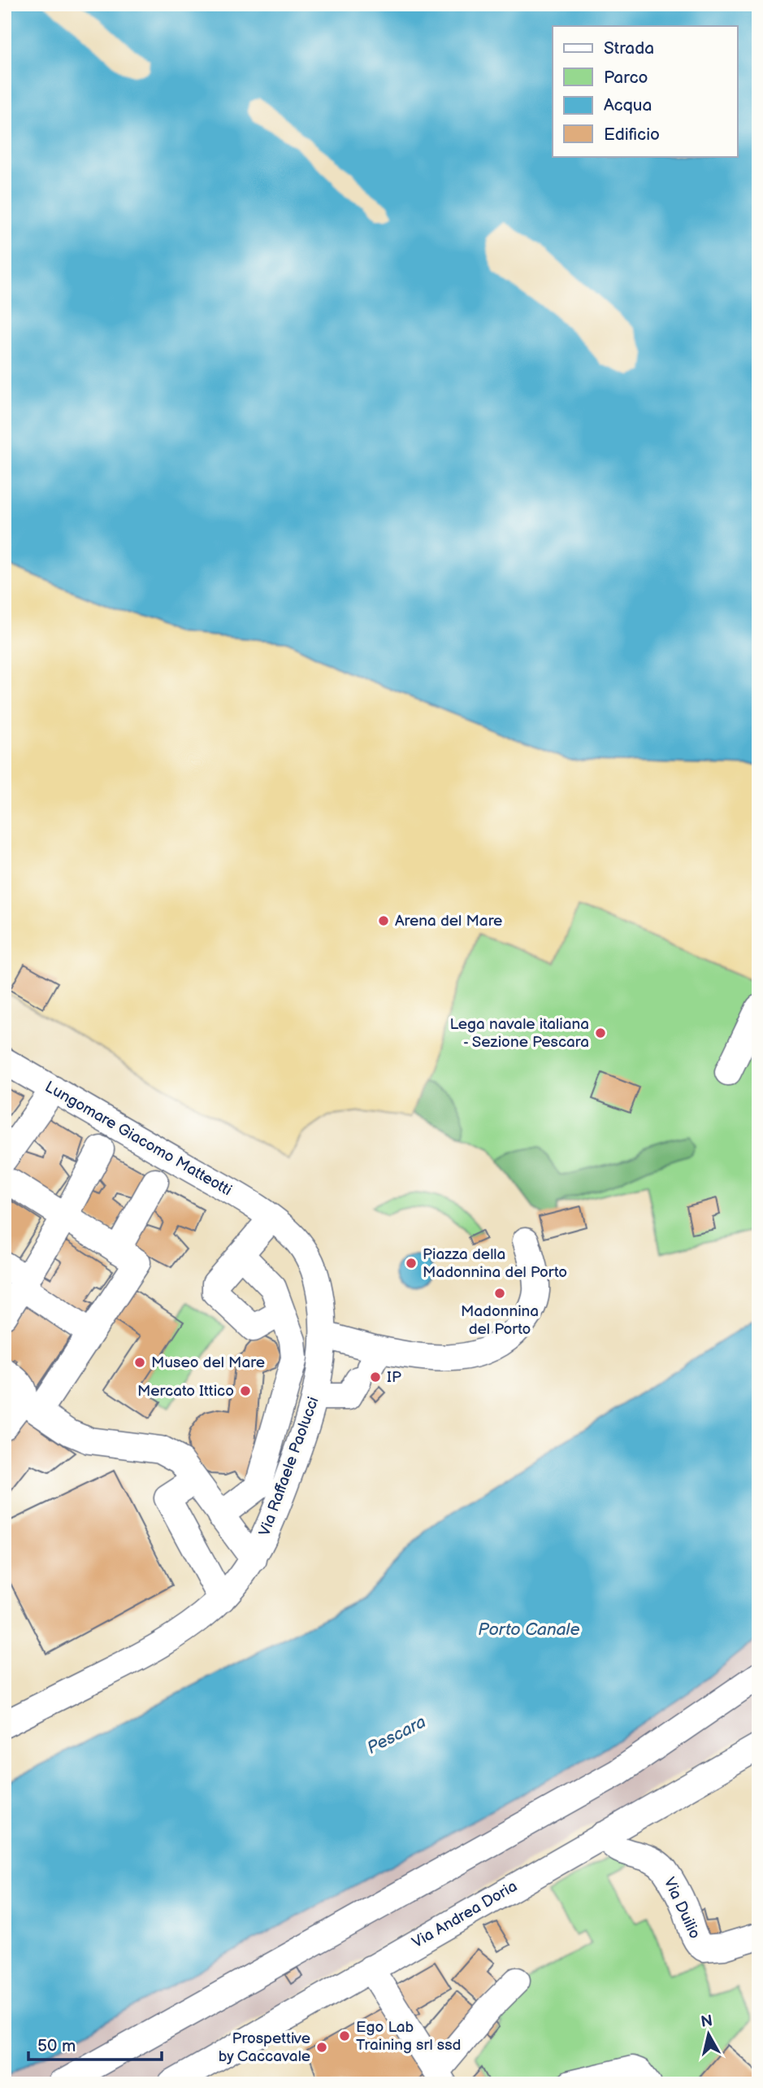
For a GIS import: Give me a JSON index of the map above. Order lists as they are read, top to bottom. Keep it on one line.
{"streets":{"street":["Lungomare Giacomo Matteotti","Via Raffaele Paolucci","Via Duilio","Via Andrea Doria"]},"crossings":[["Lungomare Giacomo Matteotti","Via Raffaele Paolucci"],["Via Duilio","Via Andrea Doria"]],"water":["Porto Canale","Pescara"],"places":["Arena del Mare","Lega navale italiana - Sezione Pescara","Piazza della Madonnina del Porto","Madonnina del Porto","Museo del Mare","IP","Mercato Ittico","Ego Lab Training srl ssd","Prospettive by Caccavale"],"legend":["Strada","Parco","Acqua","Edificio"],"scale_bar":"50 m","north":"top"}
